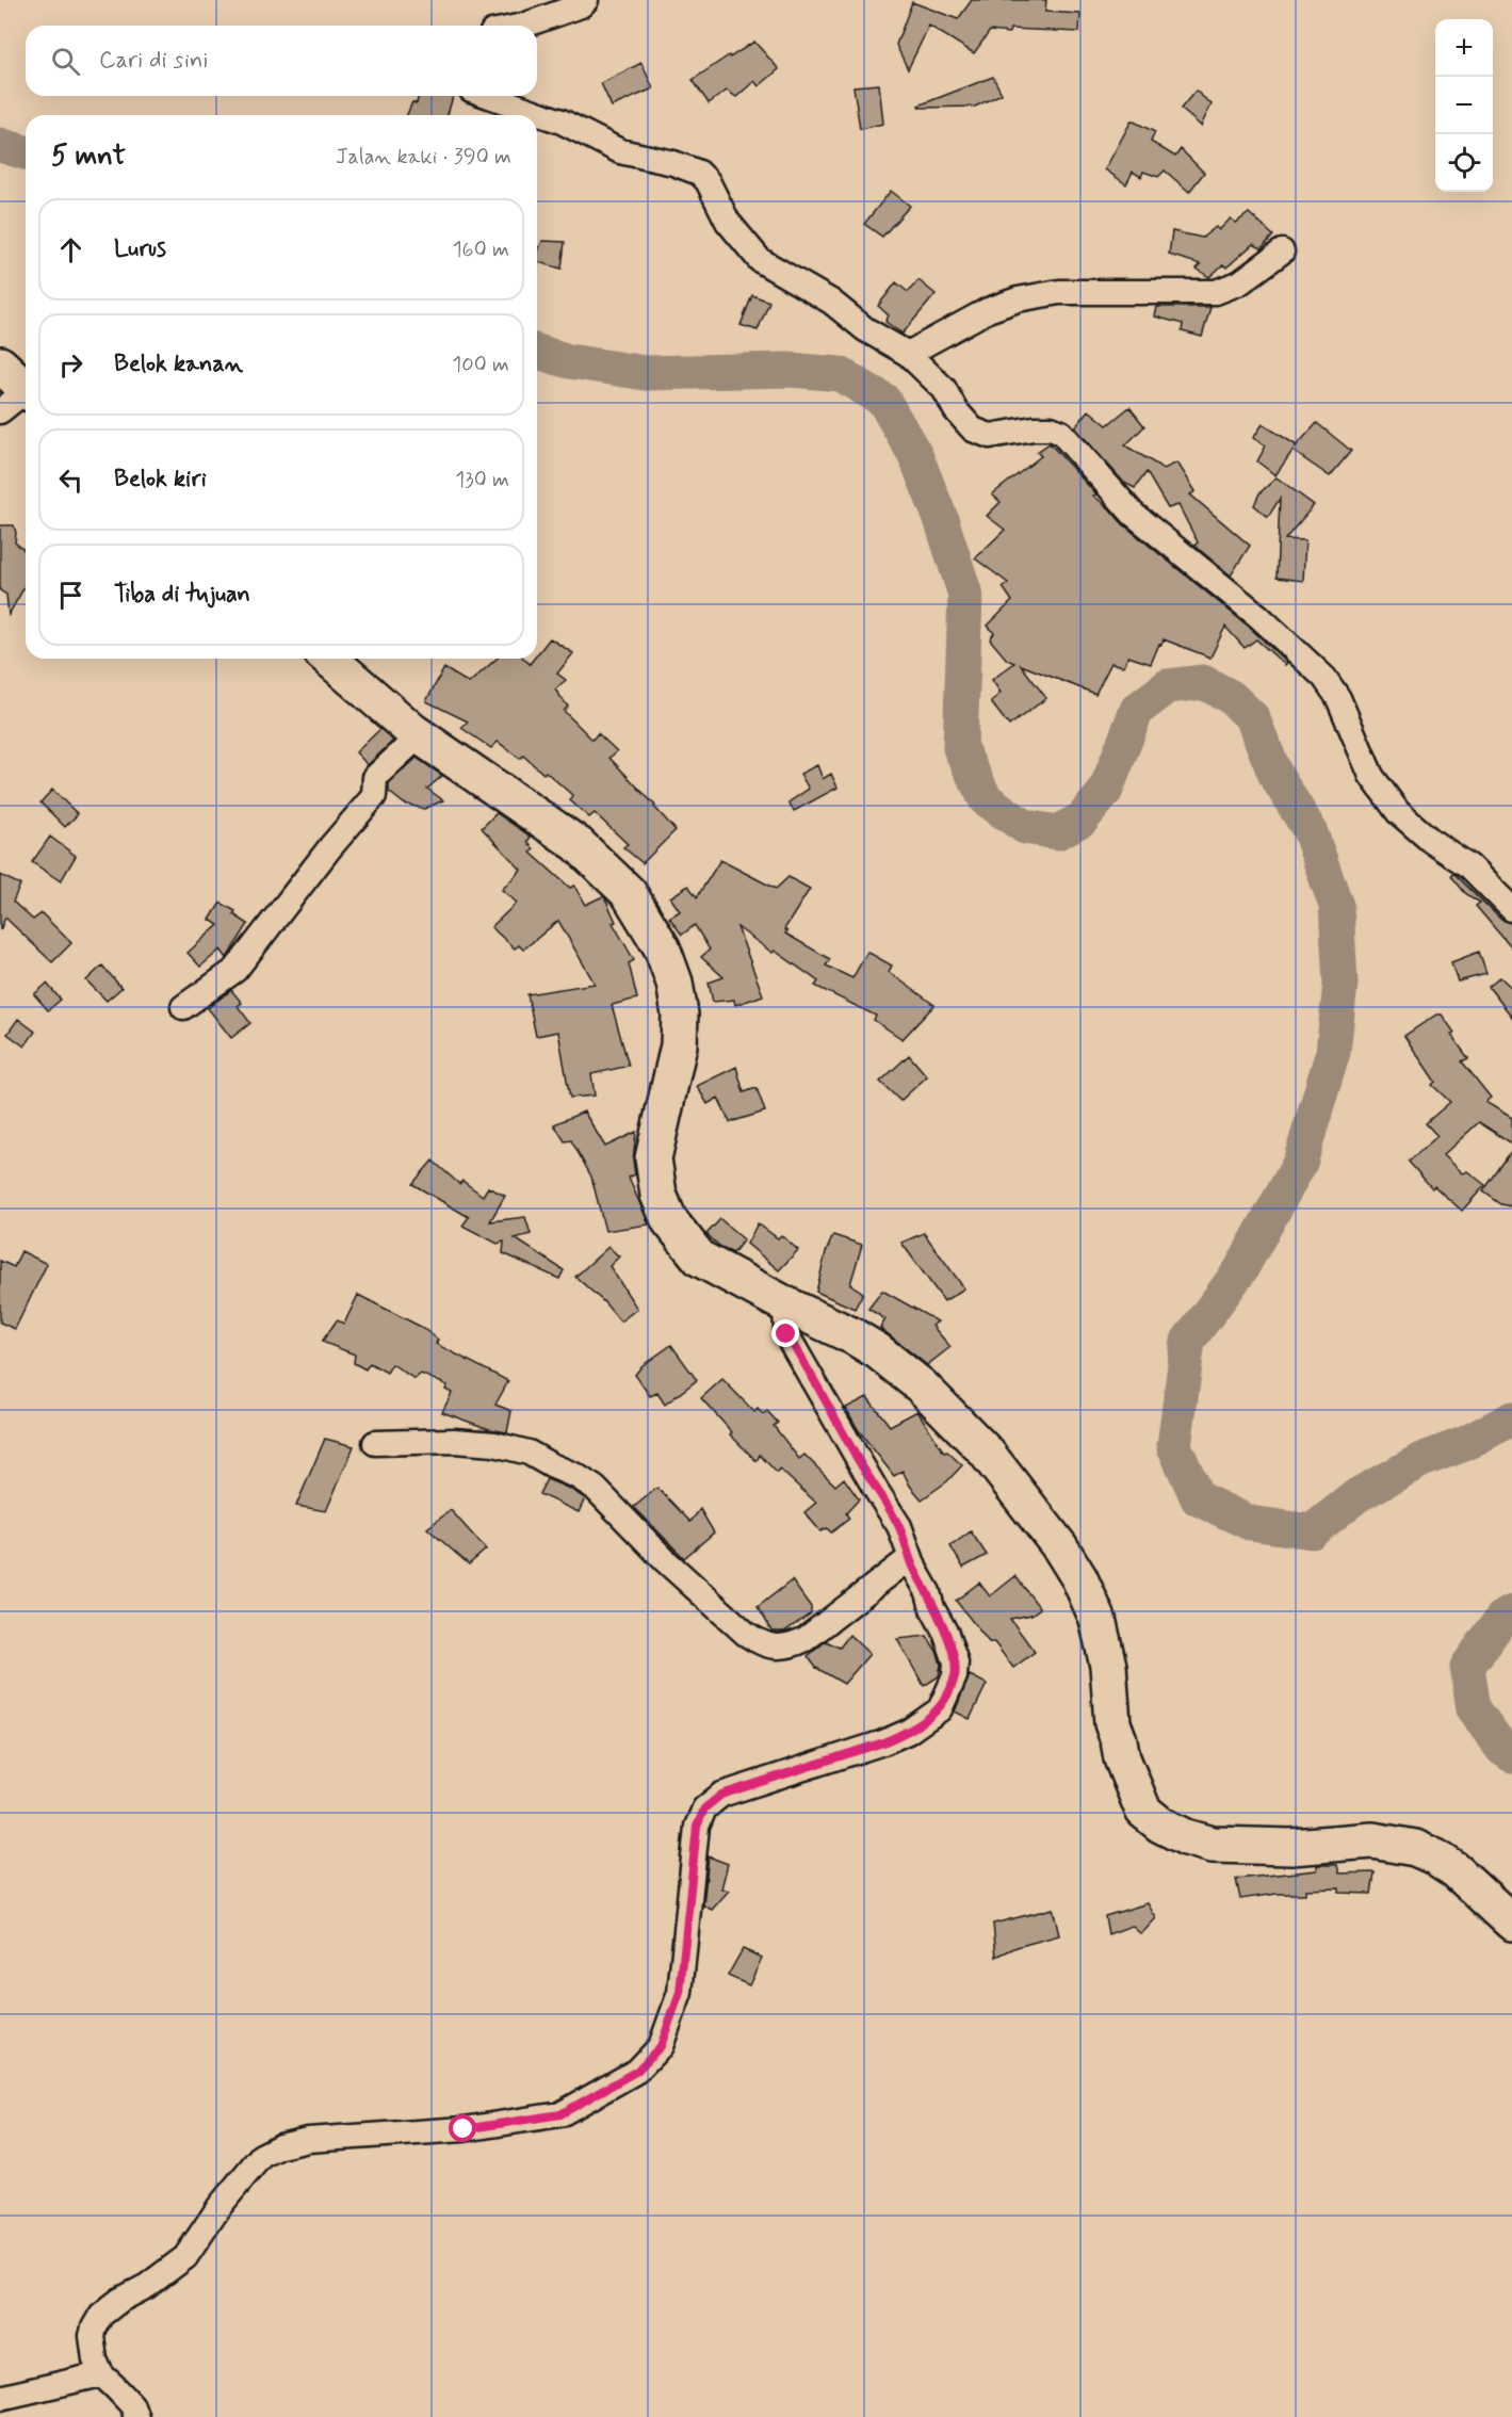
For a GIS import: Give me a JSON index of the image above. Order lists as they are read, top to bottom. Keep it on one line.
{"page":{"map_buttons":["+","−"],"search":"Cari di sini","heading":["5 mnt","Jalan kaki · 390 m"],"list":[["Lurus","160 m"],["Belok kanan","100 m"],["Belok kiri","130 m"],"Tiba di tujuan"]}}
